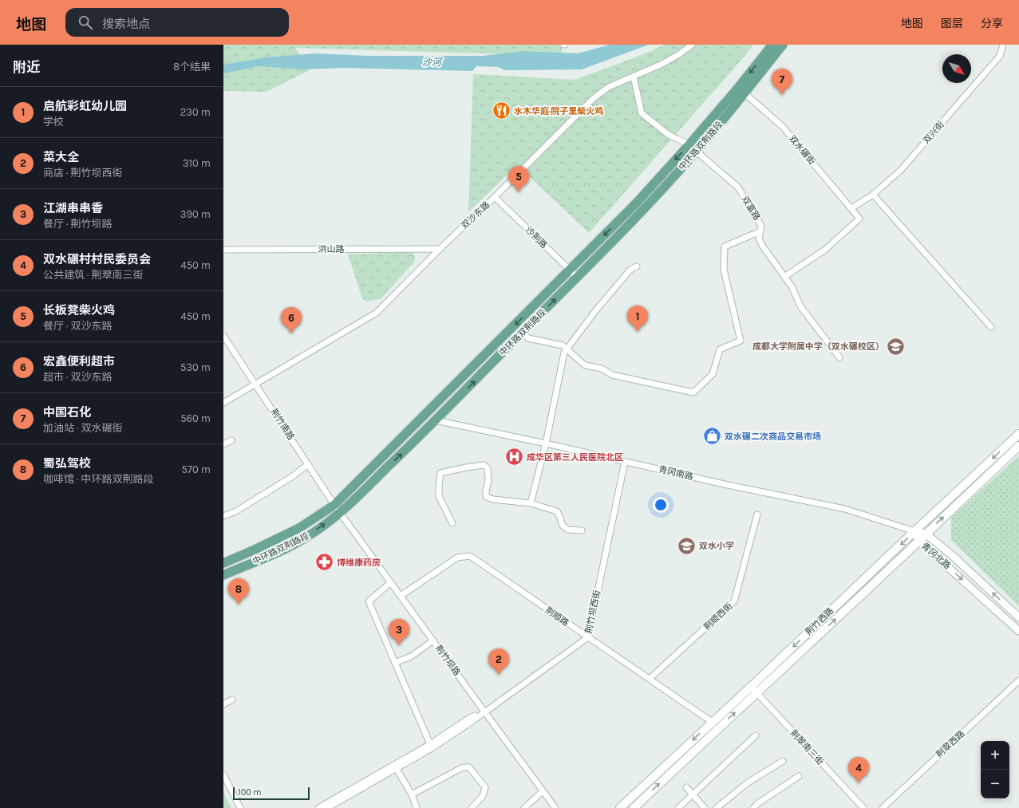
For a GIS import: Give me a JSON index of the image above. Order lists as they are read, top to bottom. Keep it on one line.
{"streets":{"main road":["中环路双荆路段","荆竹西路"],"street":["双兴街","双水碾街","双富路","双沙东路","沙荆路","洪山路","荆竹南路","青冈南路","青冈北路","荆竹坝西街","荆顺路","荆顺西街","荆竹坝路","荆翠西路","荆翠南三街"]},"crossings":[["双兴街","双水碾街"],["中环路双荆路段","双水碾街"],["中环路双荆路段","双富路"],["中环路双荆路段","沙荆路"],["中环路双荆路段","荆竹南路"],["中环路双荆路段","青冈南路"],["中环路双荆路段","荆竹坝路"],["双水碾街","双富路"],["双沙东路","沙荆路"],["双沙东路","洪山路"],["双沙东路","荆竹南路"],["荆竹南路","荆竹坝路"],["青冈南路","青冈北路"],["青冈南路","荆竹坝西街"],["青冈南路","荆竹西路"],["青冈北路","荆竹西路"],["荆竹坝西街","荆顺路"],["荆竹坝西街","荆竹坝路"],["荆顺路","荆顺西街"],["荆顺路","荆竹西路"],["荆顺路","荆竹坝路"],["荆竹西路","荆翠南三街"]],"water":["沙河"],"places":{"restaurant":["水木华庭·院子里柴火鸡"],"school or university":["成都大学附属中学（双水碾校区）","双水小学"],"shop":["双水碾二次商品交易市场"],"hospital":["成华区第三人民医院北区"],"pharmacy":["博维康药房"]},"scale_bar":"100 m","north":"bottom right","page":{"header":"地图","search":"搜索地点","nav":["地图","图层","分享"],"heading":["附近","8个结果"],"pins":["7","5","1","6","8","3","2","4"],"list":[{"mark":"1","name":"启航彩虹幼儿园","note":"学校","value":"230 m"},{"mark":"2","name":"菜大全","note":"商店 · 荆竹坝西街","value":"310 m"},{"mark":"3","name":"江湖串串香","note":"餐厅 · 荆竹坝路","value":"390 m"},{"mark":"4","name":"双水碾村村民委员会","note":"公共建筑 · 荆翠南三街","value":"450 m"},{"mark":"5","name":"长板凳柴火鸡","note":"餐厅 · 双沙东路","value":"450 m"},{"mark":"6","name":"宏鑫便利超市","note":"超市 · 双沙东路","value":"530 m"},{"mark":"7","name":"中国石化","note":"加油站 · 双水碾街","value":"560 m"},{"mark":"8","name":"蜀弘驾校","note":"咖啡馆 · 中环路双荆路段","value":"570 m"}],"map_buttons":["+","−"],"scale":"100 m"}}
